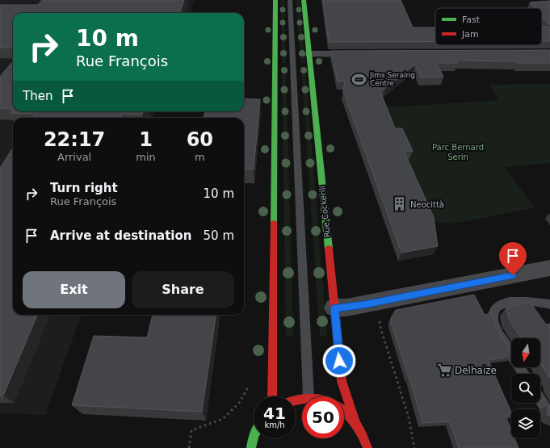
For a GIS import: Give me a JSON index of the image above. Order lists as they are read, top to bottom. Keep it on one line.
{"streets":{"main road":["Rue Cockerill"]},"parks":["Parc Bernard Serin"],"places":{"sports":["Jims Seraing Centre"],"building":["Neocittà"],"supermarket":["Delhaize"]},"legend":["Fast","Jam"],"north":"bottom","page":{"turn":["10 m","Rue François"],"then":"Then","eta":["22:17","Arrival","1","min","60","m"],"list":[{"name":"Turn right","note":"Rue François","value":"10 m"},{"name":"Arrive at destination","value":"50 m"}],"buttons":["Exit","Share"],"speed":"41 km/h","limit":"50"}}
